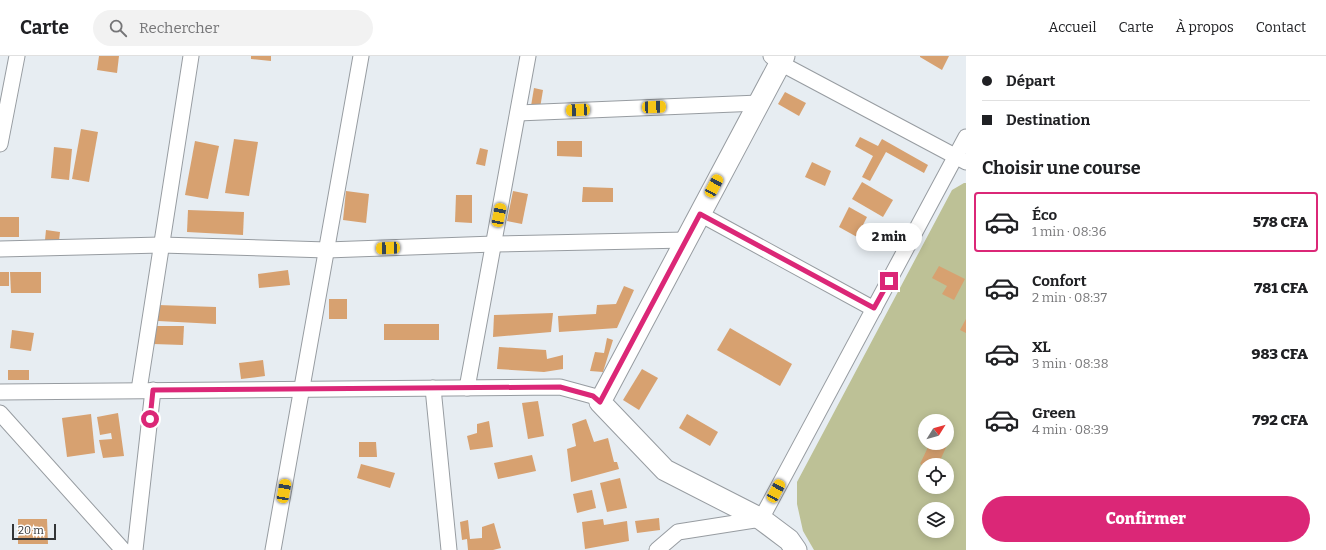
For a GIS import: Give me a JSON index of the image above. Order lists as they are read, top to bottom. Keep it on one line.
{"scale_bar":"20 m","north":"top right","page":{"header":"Carte","search":"Rechercher","nav":["Accueil","Carte","À propos","Contact"],"banner":["Départ","Destination"],"heading":"Choisir une course","list":[{"name":"Éco","note":"1 min · 08:36","value":"578 CFA"},{"name":"Confort","note":"2 min · 08:37","value":"781 CFA"},{"name":"XL","note":"3 min · 08:38","value":"983 CFA"},{"name":"Green","note":"4 min · 08:39","value":"792 CFA"}],"bubble":"2 min","buttons":"Confirmer","scale":"20 m"}}
